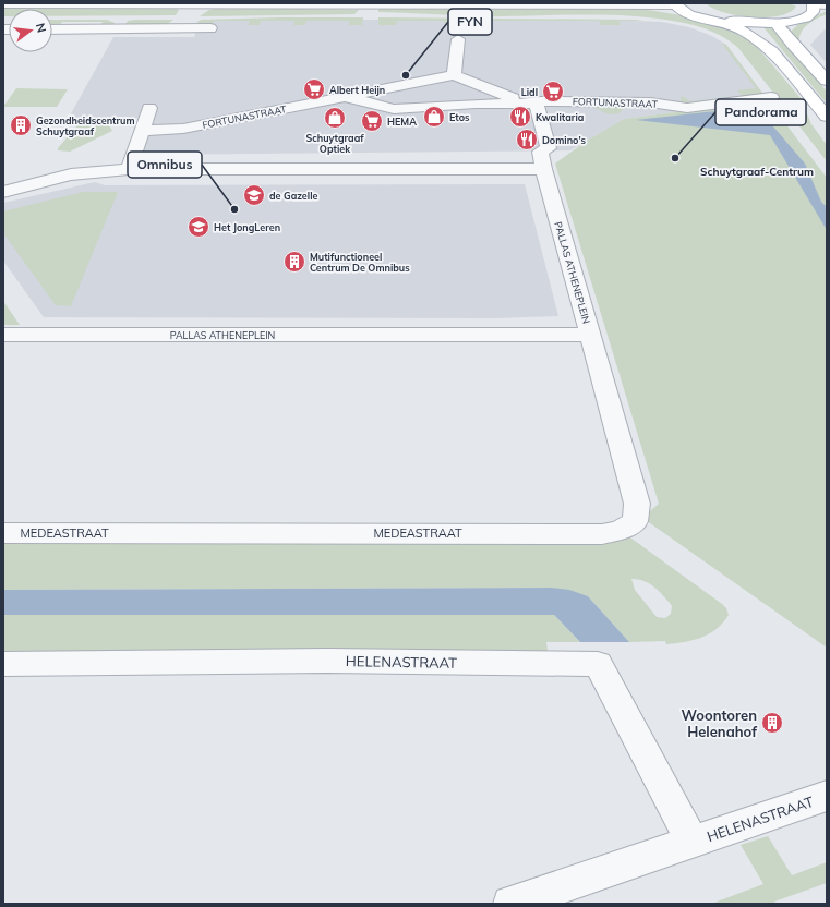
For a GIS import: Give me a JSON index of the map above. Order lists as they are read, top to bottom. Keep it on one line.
{"streets":{"street":["FORTUNASTRAAT","PALLAS ATHENEPLEIN","MEDEASTRAAT","HELENASTRAAT"]},"crossings":[["PALLAS ATHENEPLEIN","MEDEASTRAAT"]],"districts":["Schuytgraaf-Centrum"],"places":{"other":["FYN","Pandorama","Omnibus"],"supermarket":["Albert Heijn","Lidl","HEMA"],"shop":["Etos","Schuytgraaf Optiek"],"restaurant":["Kwalitaria","Domino's"],"building":["Gezondheidscentrum Schuytgraaf","Mutifunctioneel Centrum De Omnibus","Woontoren Helenahof"],"school or university":["de Gazelle","Het JongLeren"]},"north":"right"}
